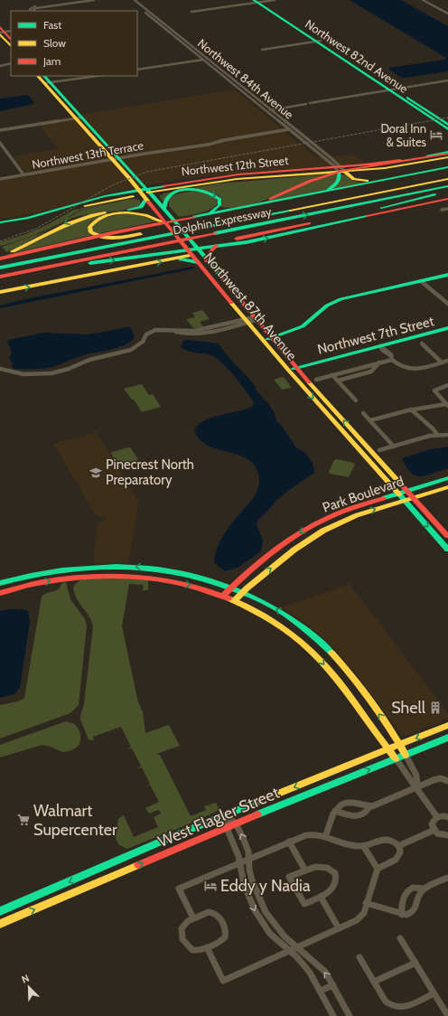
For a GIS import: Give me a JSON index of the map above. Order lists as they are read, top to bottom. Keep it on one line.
{"streets":{"main road":["Northwest 82nd Avenue","Northwest 12th Street","Dolphin Expressway","Northwest 87th Avenue","Northwest 7th Street","Park Boulevard","West Flagler Street"],"street":["Northwest 84th Avenue","Northwest 13th Terrace"]},"crossings":[["Northwest 84th Avenue","Northwest 13th Terrace"],["Northwest 84th Avenue","Northwest 12th Street"],["Northwest 13th Terrace","Northwest 87th Avenue"],["Northwest 12th Street","Northwest 87th Avenue"],["Northwest 87th Avenue","Northwest 7th Street"],["Northwest 87th Avenue","Park Boulevard"]],"places":{"hotel":["Doral Inn & Suites","Eddy y Nadia"],"school or university":["Pinecrest North Preparatory"],"building":["Shell"],"supermarket":["Walmart Supercenter"]},"legend":["Fast","Slow","Jam"],"north":"top left"}
